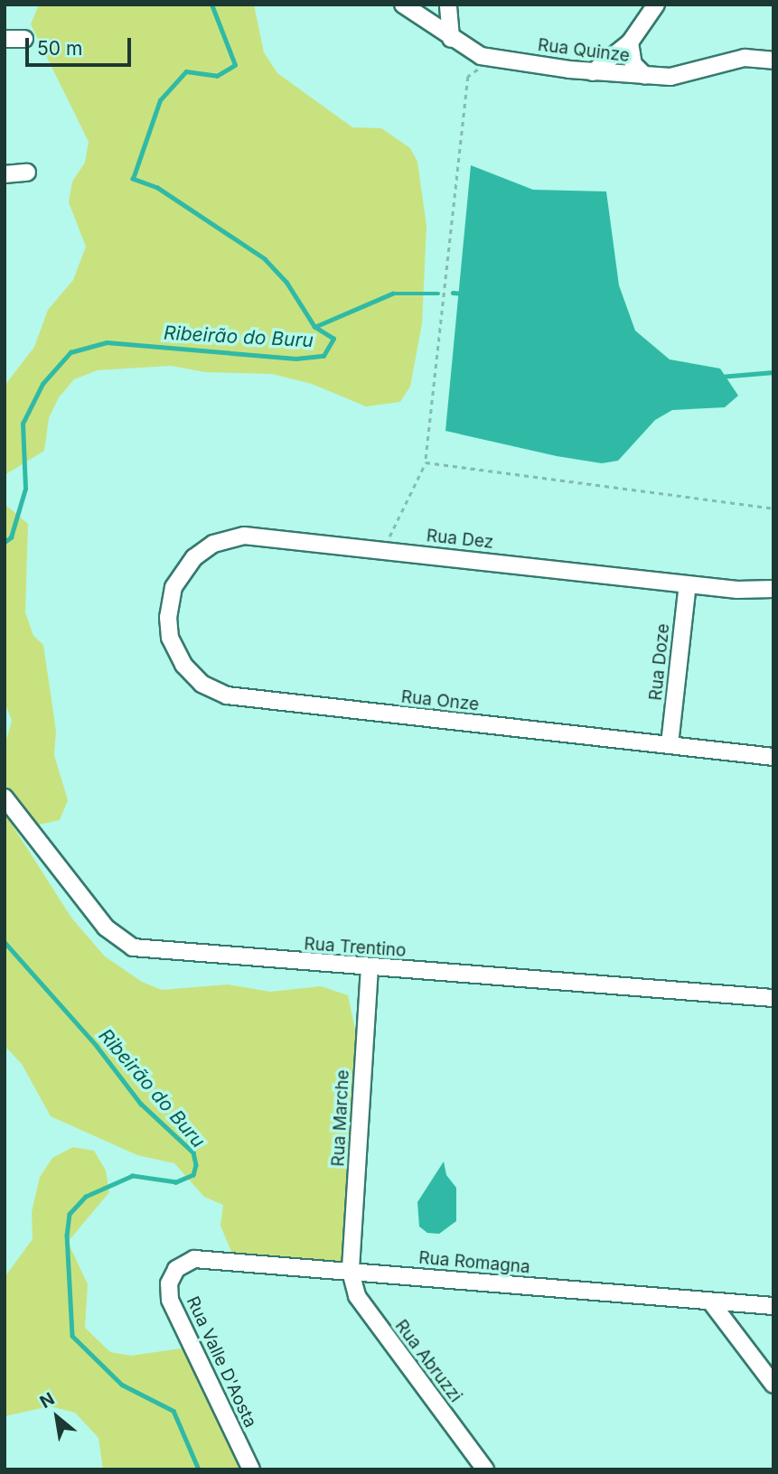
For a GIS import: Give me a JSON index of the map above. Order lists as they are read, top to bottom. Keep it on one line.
{"streets":{"street":["Rua Quinze","Rua Dez","Rua Doze","Rua Onze","Rua Trentino","Rua Marche","Rua Romagna","Rua Abruzzi","Rua Valle D'Aosta"]},"crossings":[["Rua Dez","Rua Doze"],["Rua Dez","Rua Onze"],["Rua Doze","Rua Onze"],["Rua Trentino","Rua Marche"],["Rua Marche","Rua Romagna"],["Rua Marche","Rua Abruzzi"],["Rua Romagna","Rua Abruzzi"],["Rua Romagna","Rua Valle D'Aosta"]],"water":["Ribeirão do Buru"],"scale_bar":"50 m","north":"top left"}
